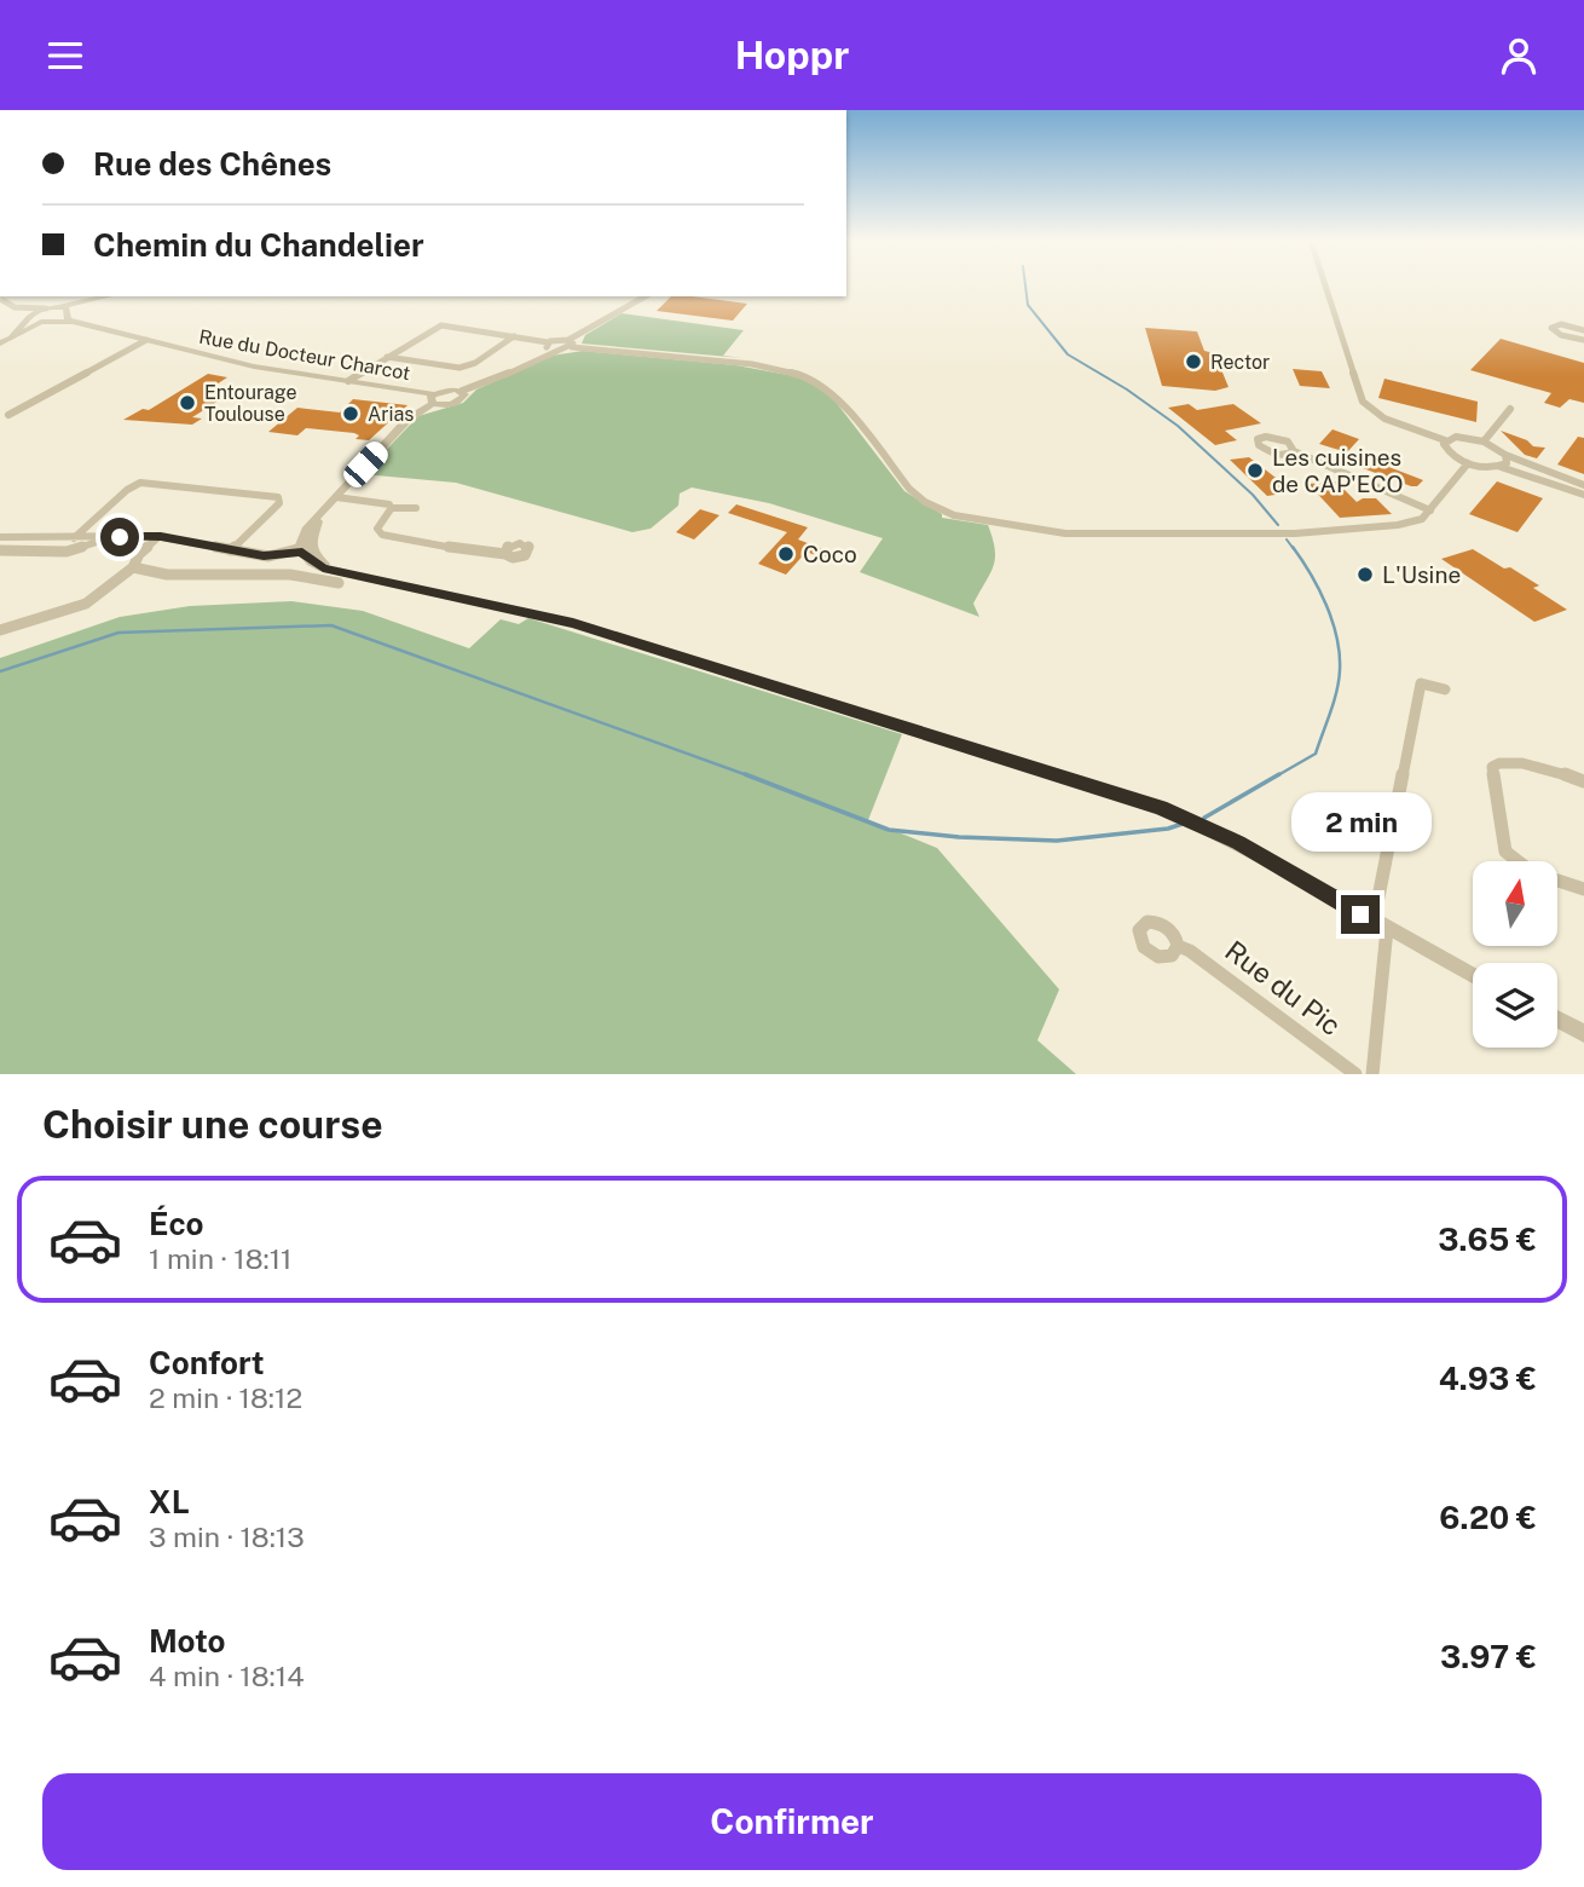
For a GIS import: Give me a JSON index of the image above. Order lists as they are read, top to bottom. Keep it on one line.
{"streets":{"street":["Rue du Docteur Charcot","Rue du Pic"]},"places":["Rector","Entourage Toulouse","Arias","Les cuisines de CAP'ECO","Coco","L'Usine"],"north":"top","page":{"header":"Hoppr","banner":["Rue des Chênes","Chemin du Chandelier"],"bubble":"2 min","heading":"Choisir une course","list":[{"name":"Éco","note":"1 min · 18:11","value":"3.65 €"},{"name":"Confort","note":"2 min · 18:12","value":"4.93 €"},{"name":"XL","note":"3 min · 18:13","value":"6.20 €"},{"name":"Moto","note":"4 min · 18:14","value":"3.97 €"}],"buttons":"Confirmer"}}
